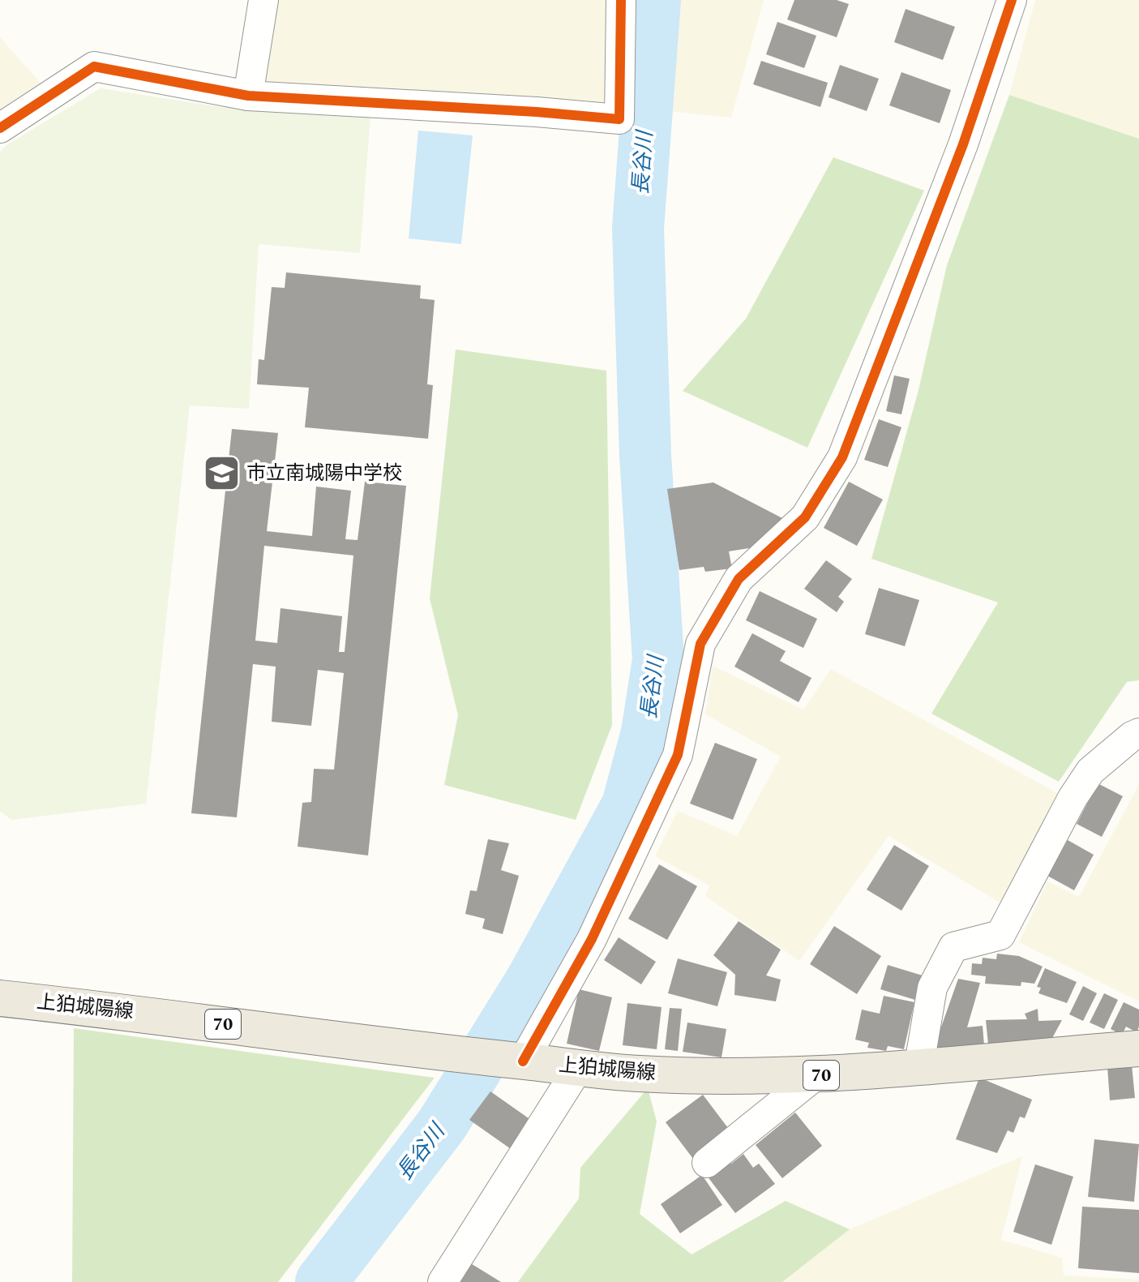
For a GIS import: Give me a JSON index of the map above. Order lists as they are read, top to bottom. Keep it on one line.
{"streets":{"main road":["上狛城陽線","70"]},"water":["長谷川"],"places":{"school or university":["市立南城陽中学校"]}}
